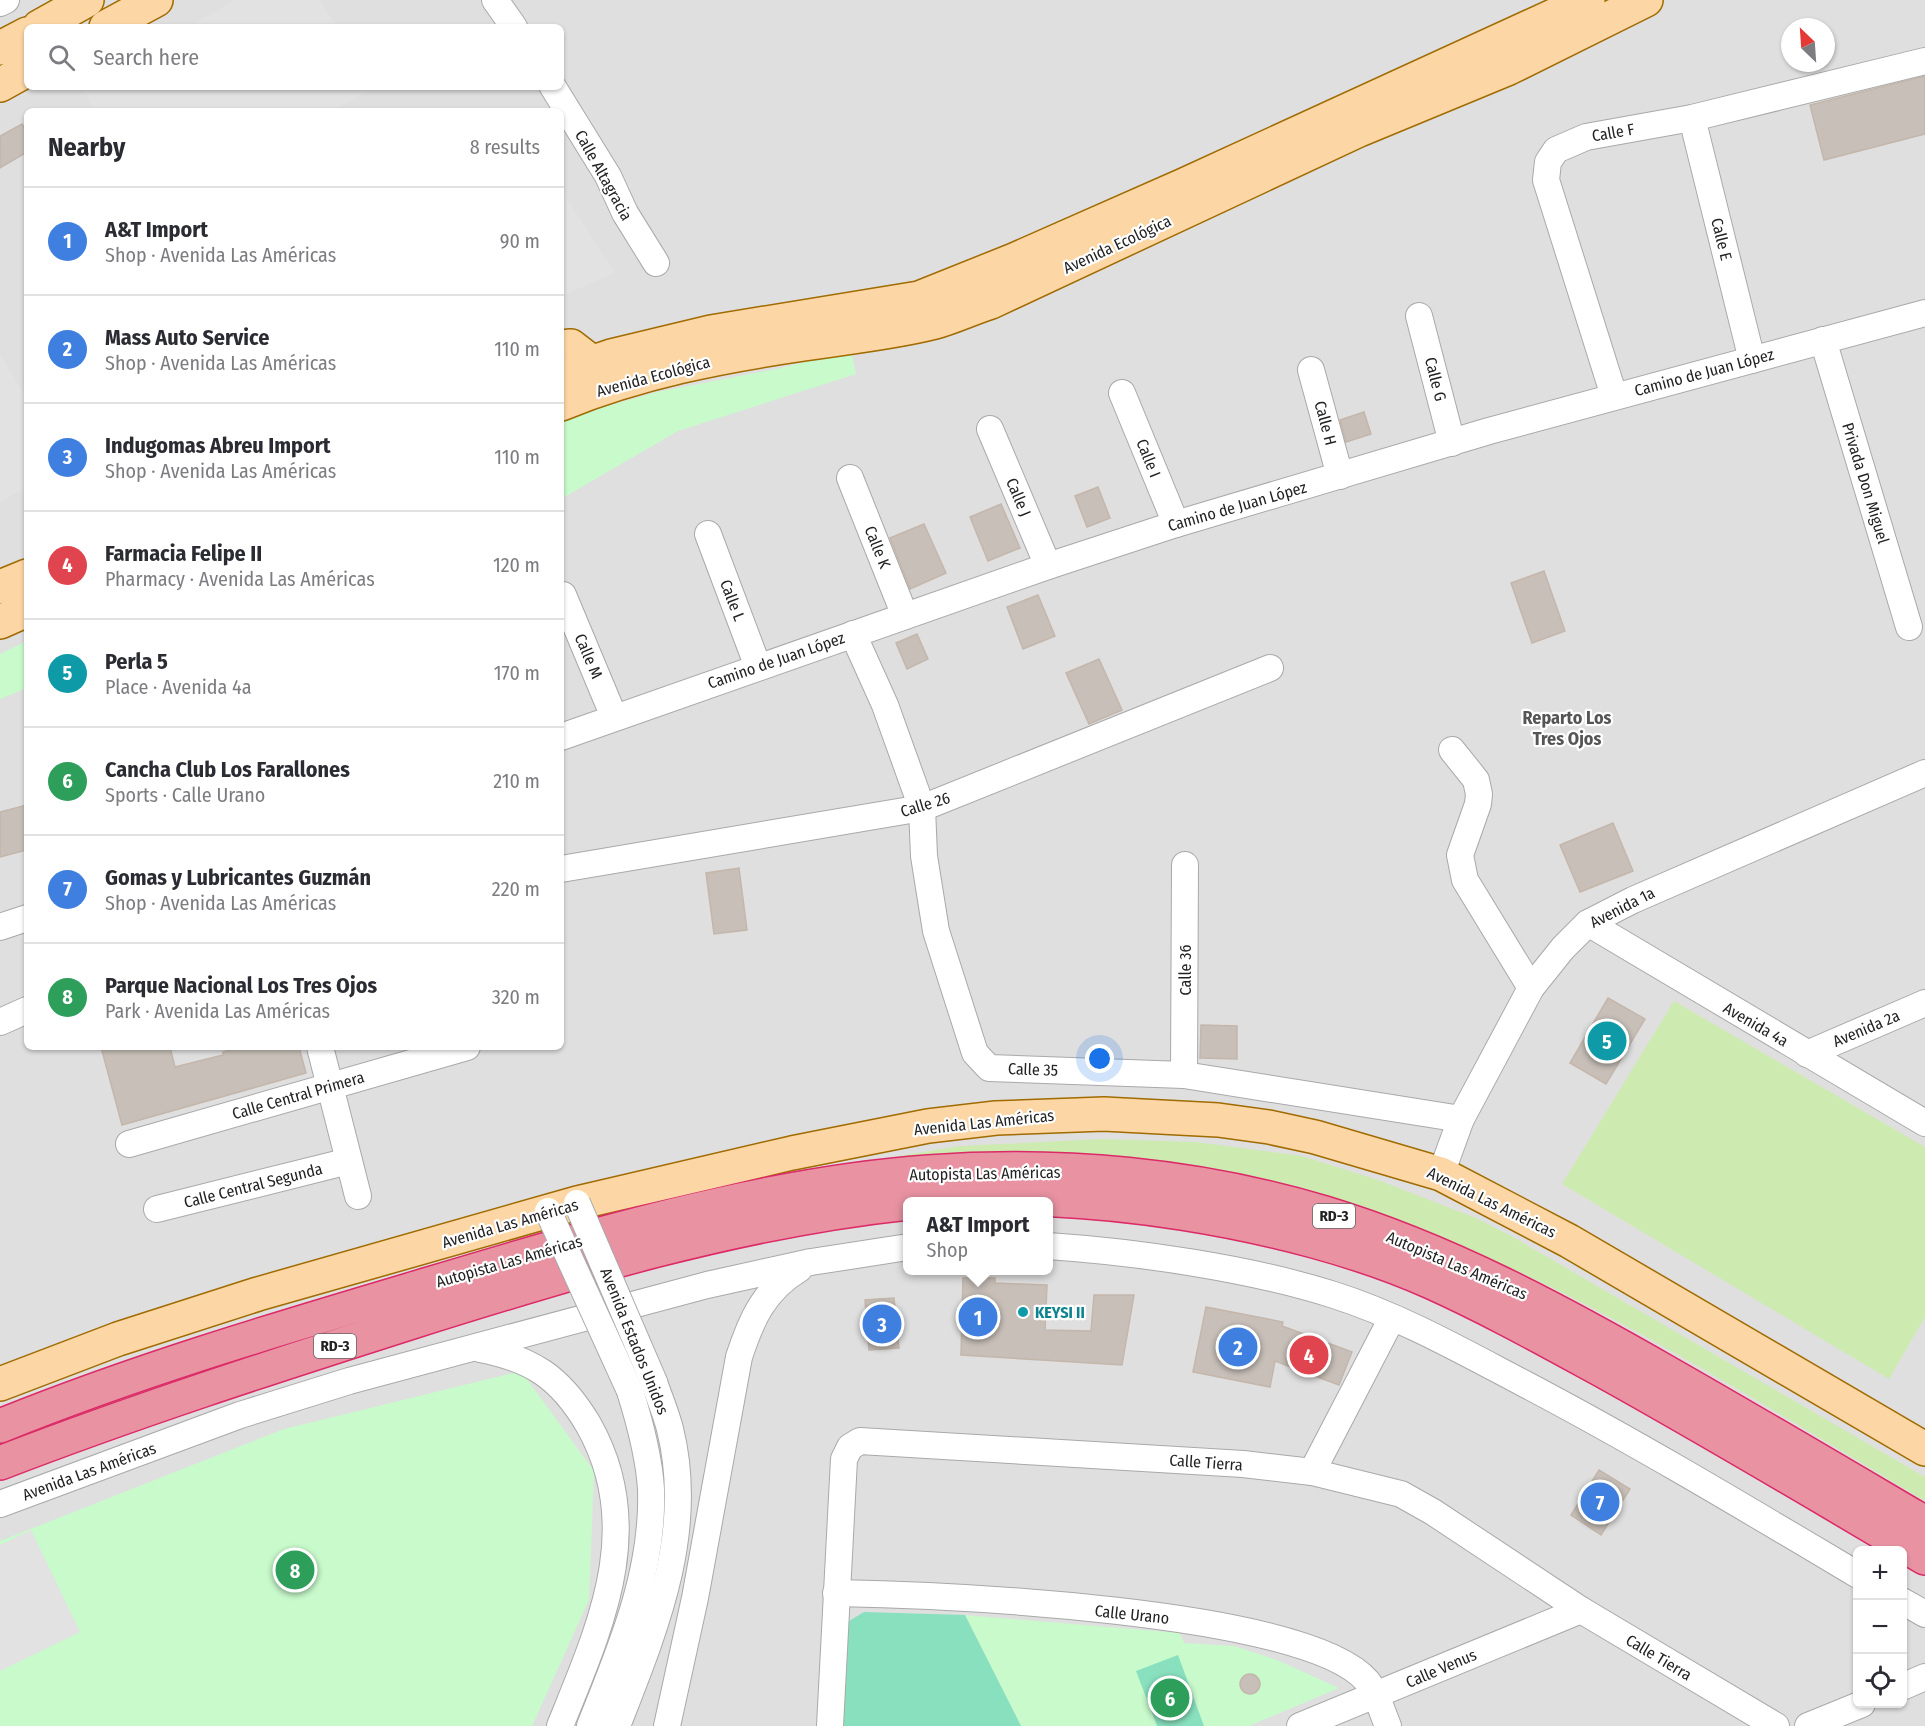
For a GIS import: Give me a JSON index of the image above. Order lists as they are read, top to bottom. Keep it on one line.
{"streets":{"highway":["Autopista Las Américas","RD-3"],"main road":["Avenida Ecológica","Avenida Las Américas"],"street":["Calle F","Calle Altagracia","Calle E","Camino de Juan López","Calle G","Calle H","Calle I","Privada Don Miguel","Calle J","Calle K","Calle L","Calle M","Calle 26","Avenida 1a","Calle 36","Avenida 4a","Avenida 2a","Calle 35","Calle Central Primera","Calle Central Segunda","Avenida Estados Unidos","Calle Tierra","Calle Urano","Calle Venus"]},"crossings":[["Calle F","Calle E"],["Calle F","Camino de Juan López"],["Calle E","Camino de Juan López"],["Camino de Juan López","Calle G"],["Camino de Juan López","Calle H"],["Camino de Juan López","Calle I"],["Camino de Juan López","Privada Don Miguel"],["Camino de Juan López","Calle J"],["Camino de Juan López","Calle K"],["Camino de Juan López","Calle L"],["Camino de Juan López","Calle M"],["Camino de Juan López","Calle 35"],["Calle 26","Calle 35"],["Avenida 1a","Avenida 4a"],["Avenida 1a","Calle 35"],["Avenida 1a","Avenida Las Américas"],["Calle 36","Calle 35"],["Avenida 4a","Avenida 2a"],["Avenida Las Américas","Avenida Estados Unidos"],["Calle Tierra","Calle Urano"],["Calle Tierra","Calle Venus"],["Calle Urano","Calle Venus"]],"districts":["Reparto Los Tres Ojos"],"places":["KEYSI II"],"north":"top left","page":{"search":"Search here","heading":["Nearby","8 results"],"list":[{"mark":"1","name":"A&T Import","note":"Shop · Avenida Las Américas","value":"90 m"},{"mark":"2","name":"Mass Auto Service","note":"Shop · Avenida Las Américas","value":"110 m"},{"mark":"3","name":"Indugomas Abreu Import","note":"Shop · Avenida Las Américas","value":"110 m"},{"mark":"4","name":"Farmacia Felipe II","note":"Pharmacy · Avenida Las Américas","value":"120 m"},{"mark":"5","name":"Perla 5","note":"Place · Avenida 4a","value":"170 m"},{"mark":"6","name":"Cancha Club Los Farallones","note":"Sports · Calle Urano","value":"210 m"},{"mark":"7","name":"Gomas y Lubricantes Guzmán","note":"Shop · Avenida Las Américas","value":"220 m"},{"mark":"8","name":"Parque Nacional Los Tres Ojos","note":"Park · Avenida Las Américas","value":"320 m"}],"pins":["5","1","3","2","4","7","8","6"],"popup":["A&T Import","Shop"],"map_buttons":["+","−"]}}
